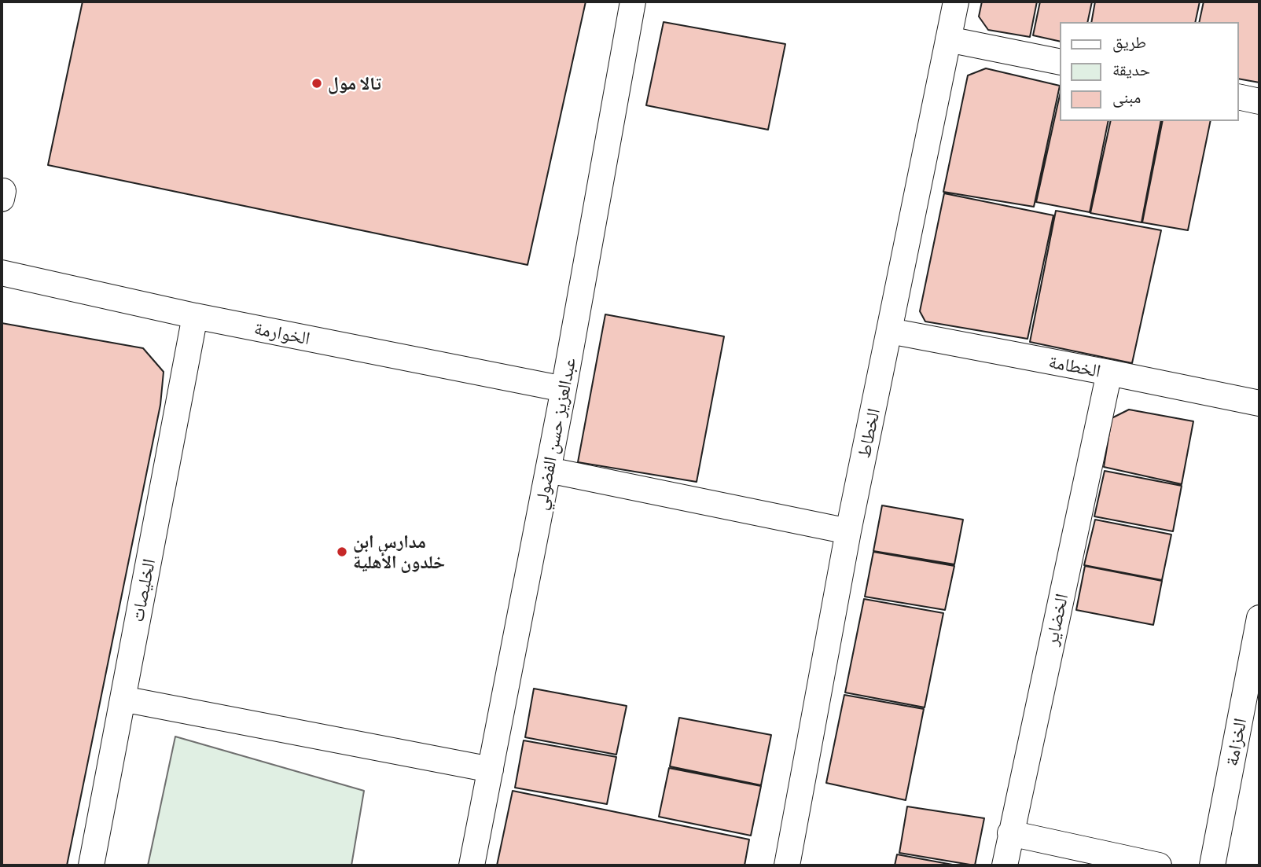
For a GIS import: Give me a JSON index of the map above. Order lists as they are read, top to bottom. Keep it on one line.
{"streets":{"street":["الخوارمة","الخطامة","الخطاط","عبدالعزيز حسن الفضولي","الخليصات","الخضاير","الخزامة"]},"crossings":[["الخوارمة","عبدالعزيز حسن الفضولي"],["الخوارمة","الخليصات"],["الخطامة","الخطاط"],["الخطامة","الخضاير"]],"places":["تالا مول","مدارس ابن خلدون الأهلية"],"legend":["طريق","حديقة","مبنى"]}
